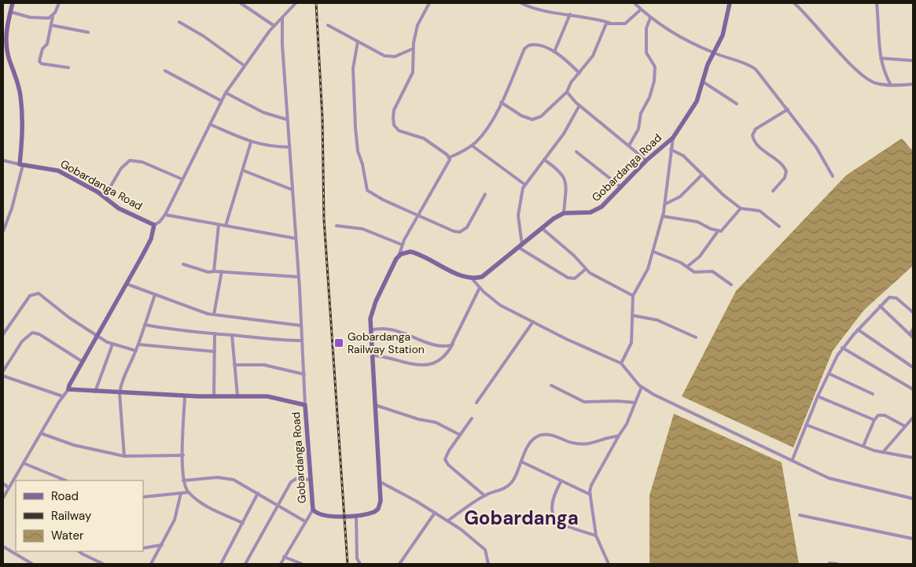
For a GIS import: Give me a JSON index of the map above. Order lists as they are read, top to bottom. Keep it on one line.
{"streets":{"main road":["Gobardanga Road"]},"districts":["Gobardanga"],"places":{"transit":["Gobardanga Railway Station"]},"legend":["Road","Railway","Water"]}
